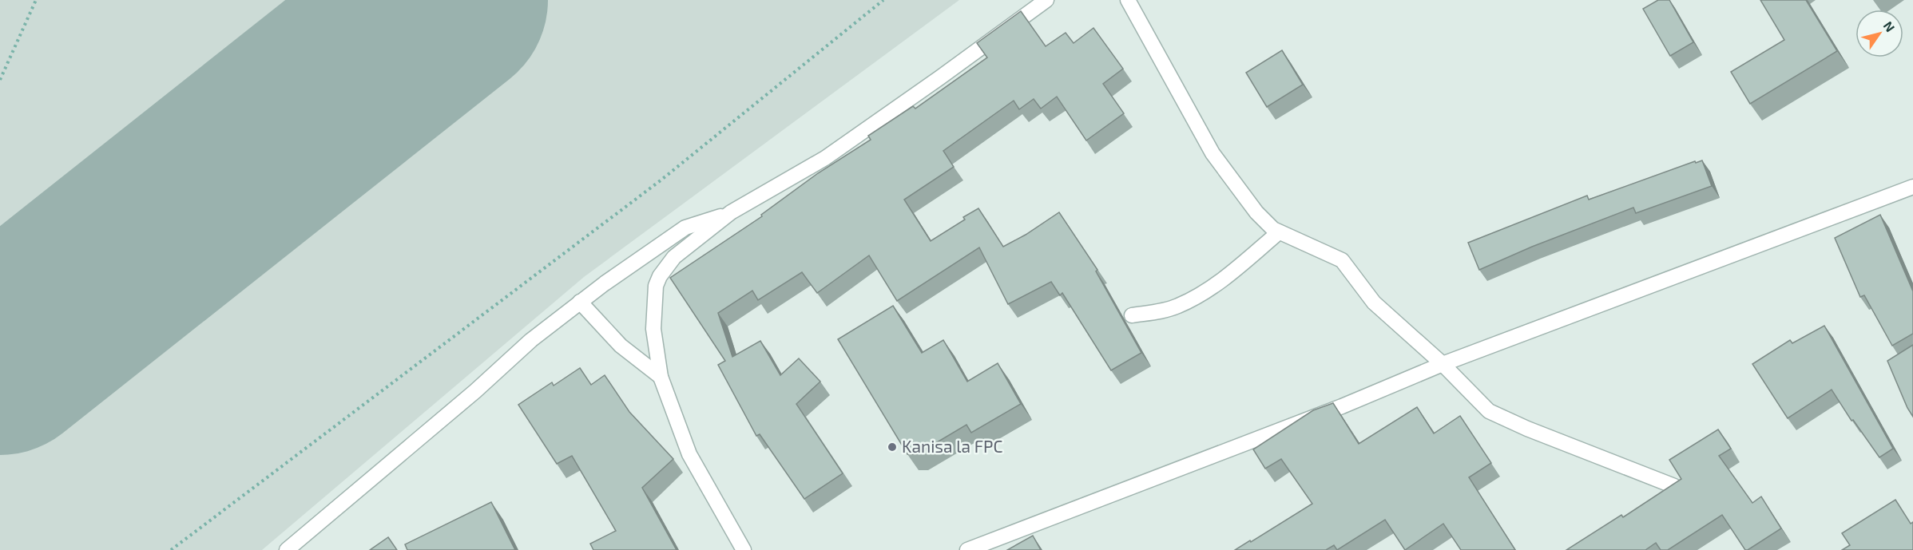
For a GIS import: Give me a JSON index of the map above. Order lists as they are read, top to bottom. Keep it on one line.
{"places":["Kanisa la FPC"],"north":"top right"}
